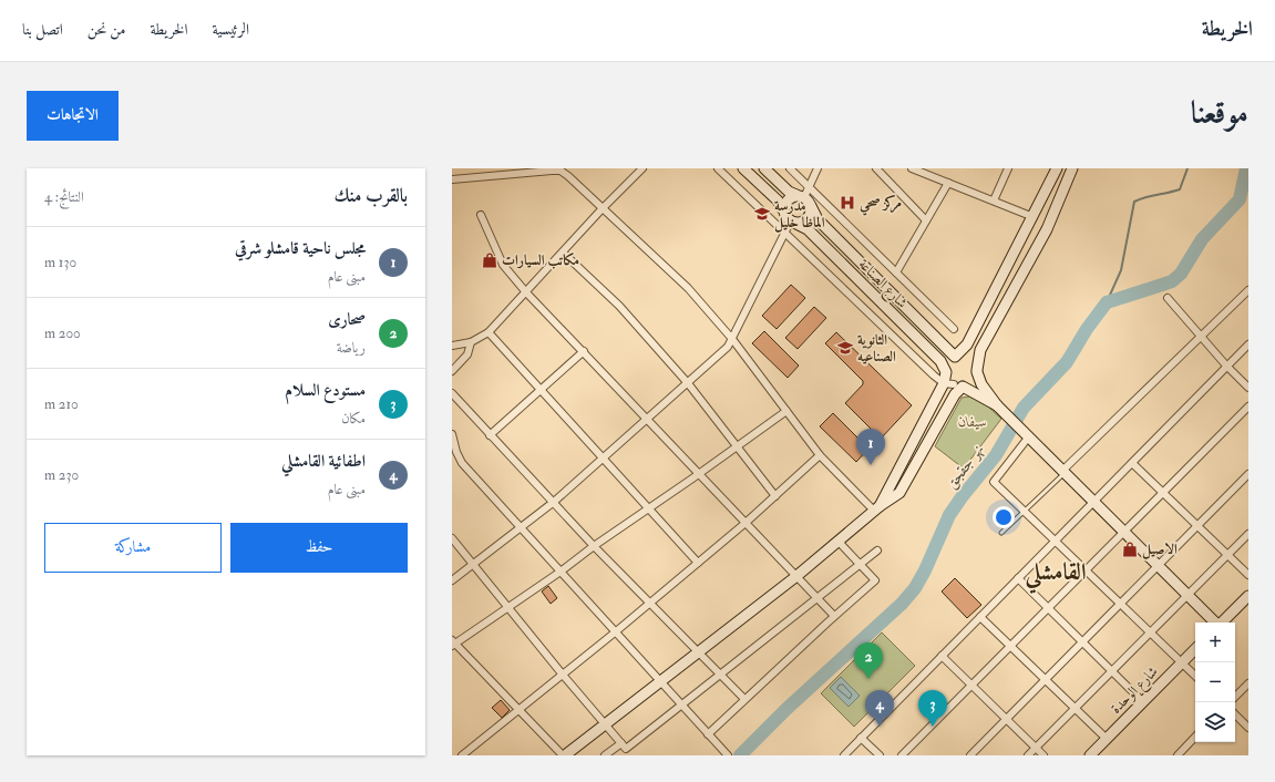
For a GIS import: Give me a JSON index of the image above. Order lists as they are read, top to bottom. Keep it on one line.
{"streets":{"street":["شارع الصناعة","شارع الوحدة"]},"districts":["القامشلي"],"water":["نهر جقجق"],"parks":["سيفان"],"places":{"hospital":["مركز صحي"],"school or university":["مدرسة الماظا خليل","الثانوية الصناعيه"],"shop":["مكاتب السيارات","الاصيل"]},"page":{"header":"الخريطة","nav":["الرئيسية","الخريطة","من نحن","اتصل بنا"],"title":"موقعنا","buttons":["الاتجاهات",["حفظ","مشاركة"]],"heading":["بالقرب منك","النتائج: 4"],"list":[{"mark":"1","name":"مجلس ناحية قامشلو شرقي","note":"مبنى عام","value":"130 m"},{"mark":"2","name":"صحارى","note":"رياضة","value":"200 m"},{"mark":"3","name":"مستودع السلام","note":"مكان","value":"210 m"},{"mark":"4","name":"اطفائية القامشلي","note":"مبنى عام","value":"230 m"}],"pins":["1","2","3","4"],"map_buttons":["+","−"]}}
